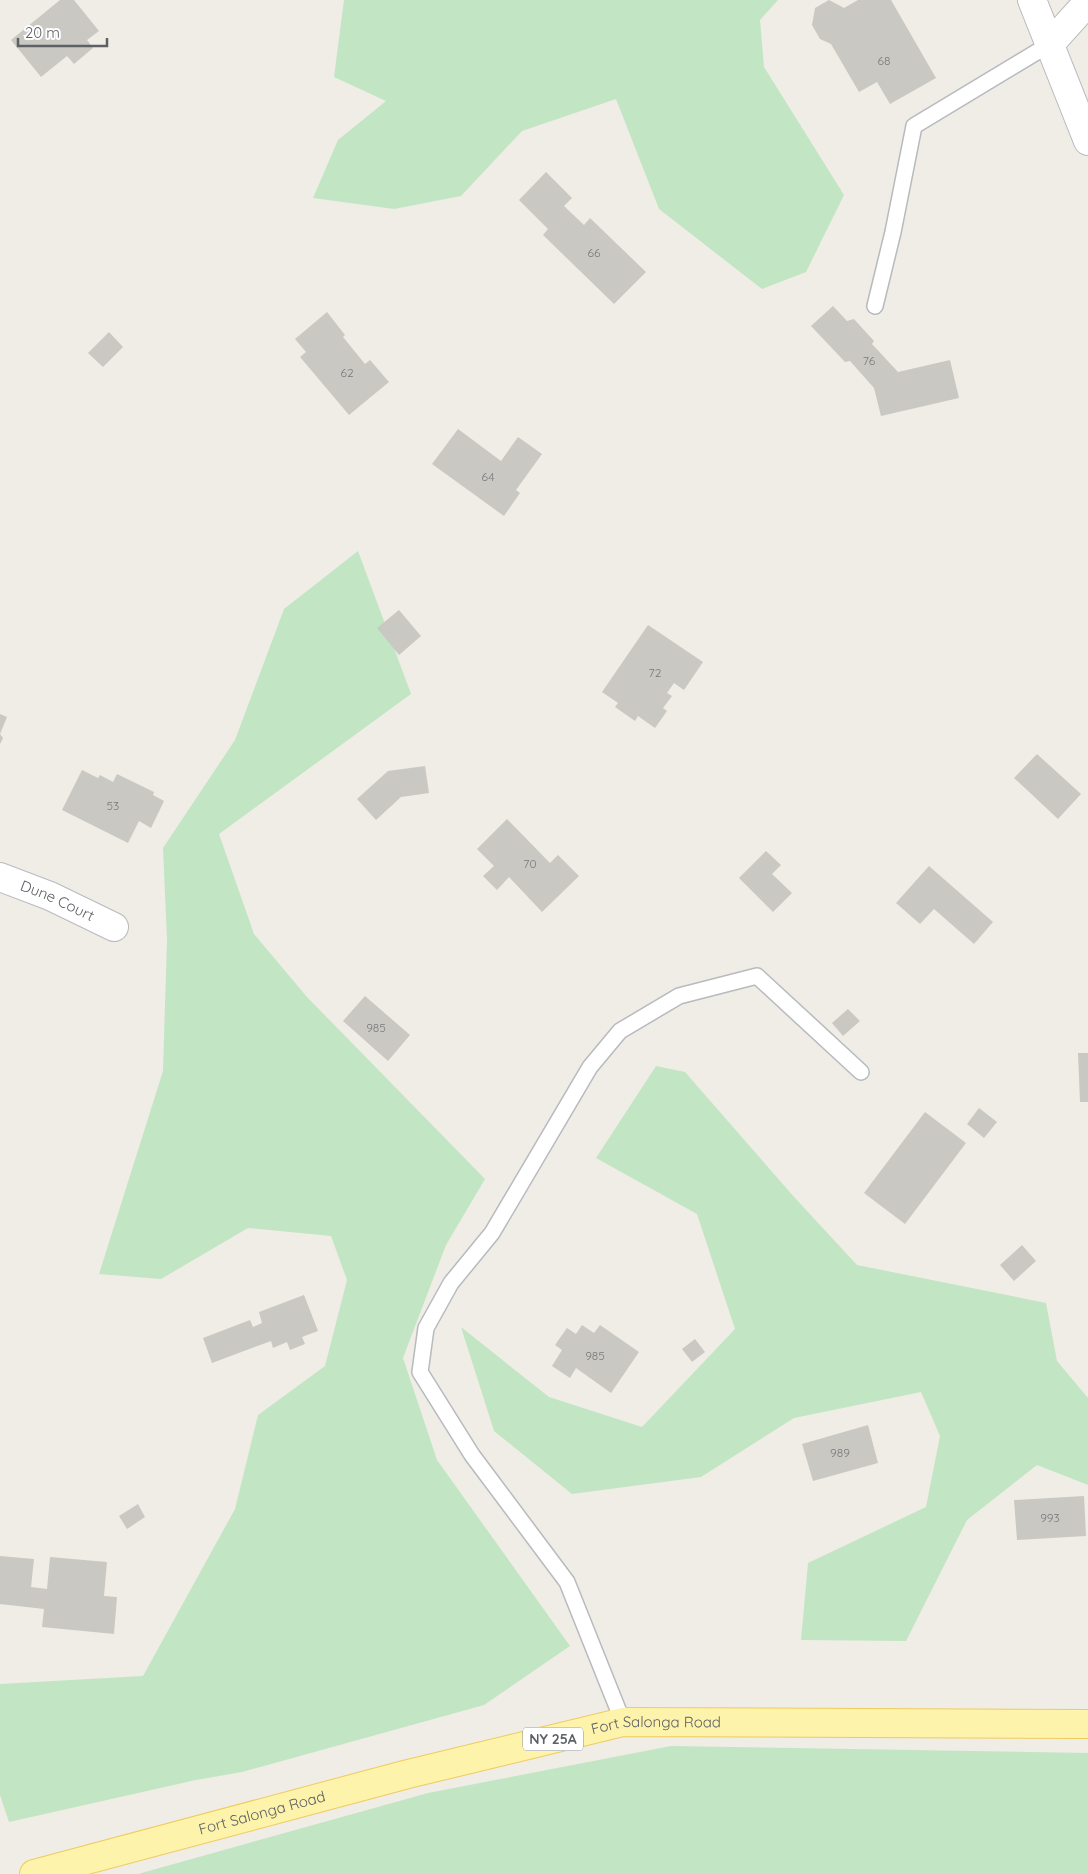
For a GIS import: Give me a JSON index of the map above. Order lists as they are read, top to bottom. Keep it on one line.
{"streets":{"main road":["Fort Salonga Road","NY 25A"],"street":["Dune Court"]},"house_numbers":["68","66","76","62","64","72","53","70","985","985","989","993"],"scale_bar":"20 m"}
